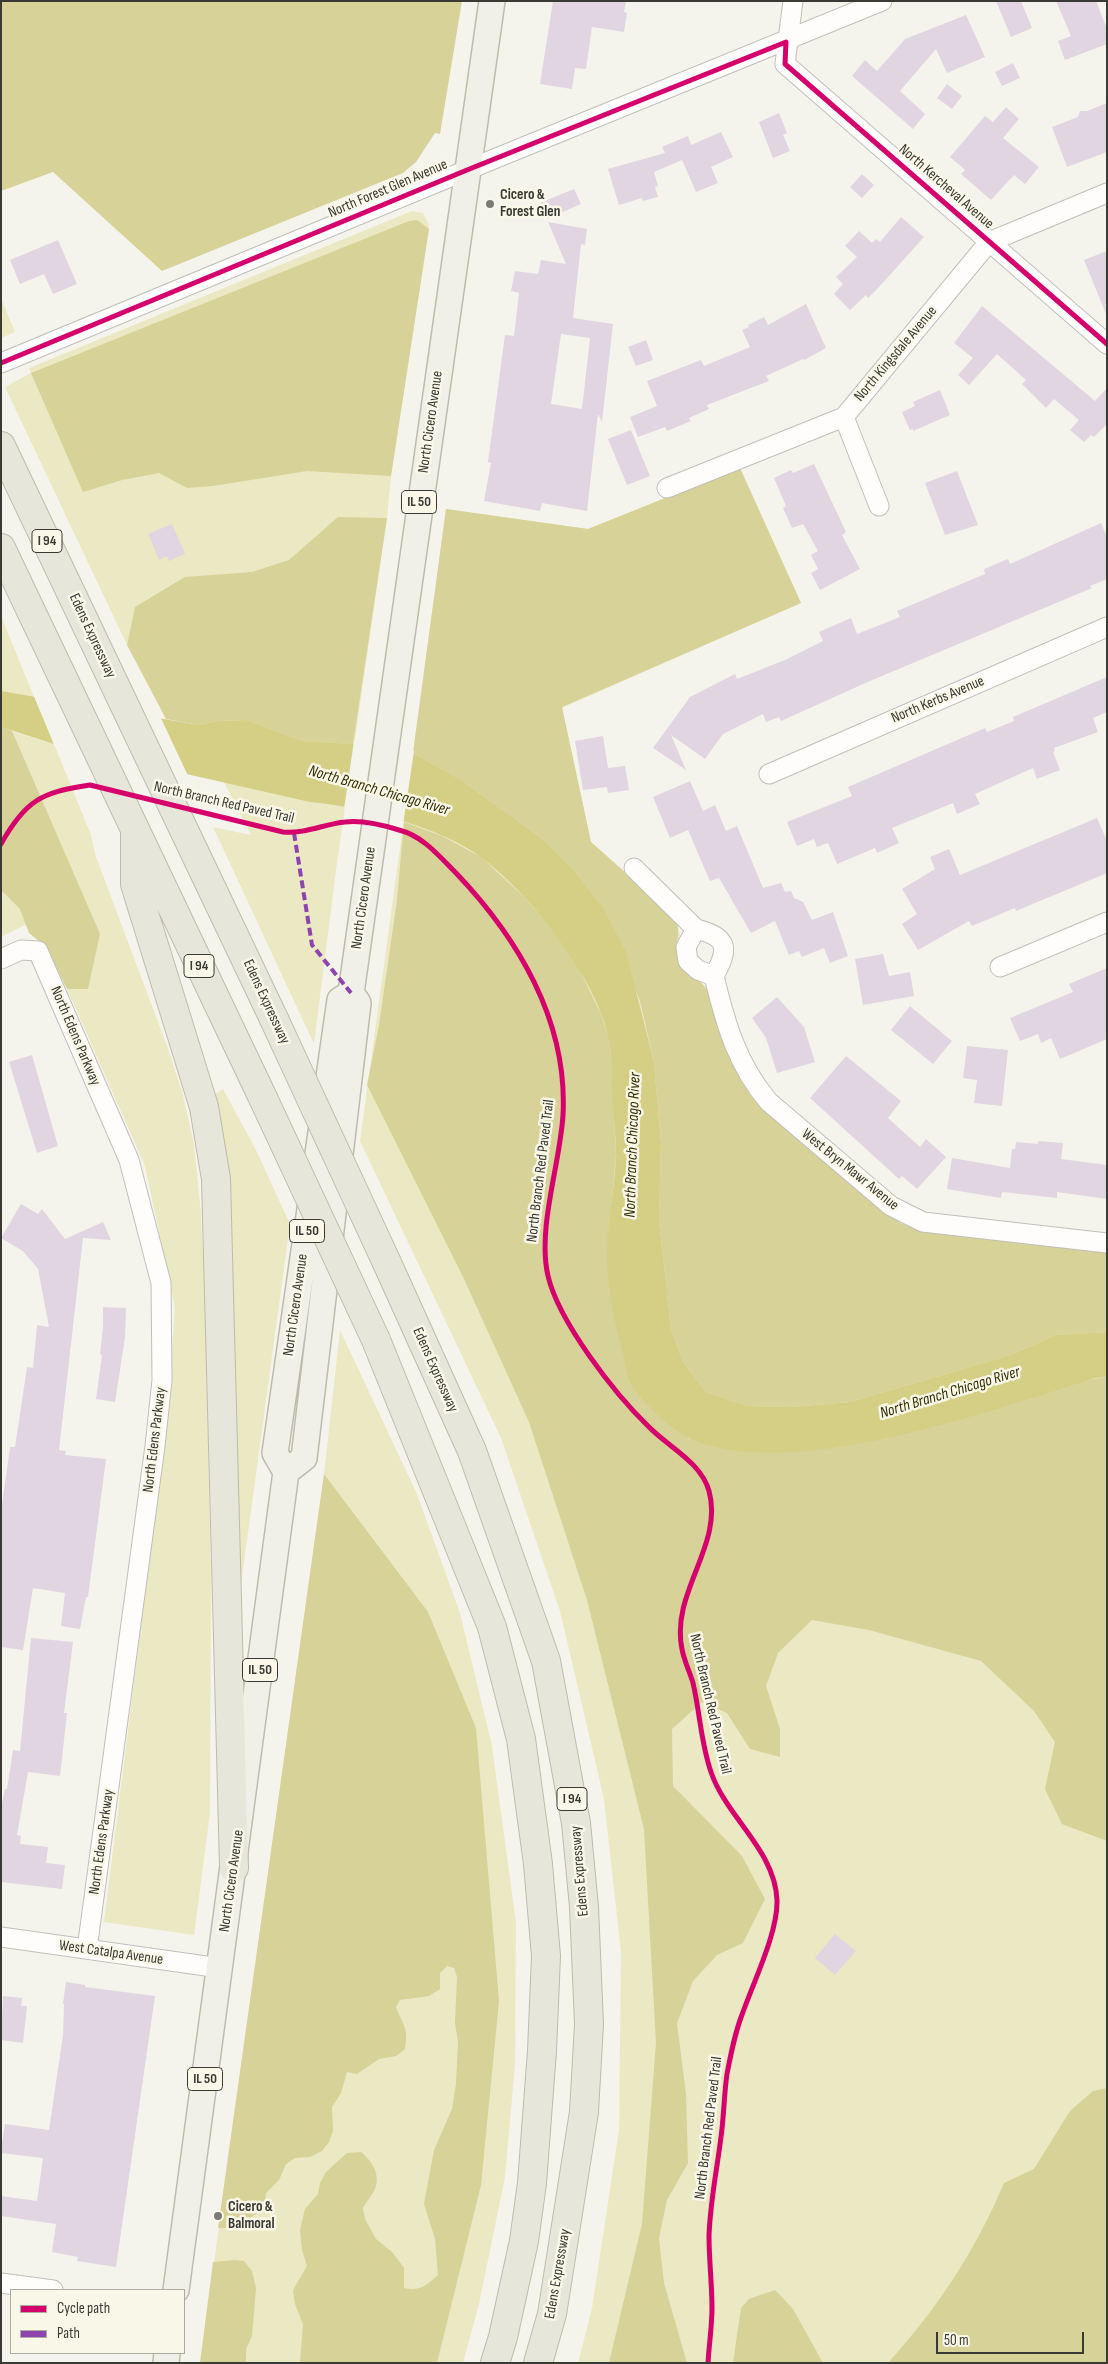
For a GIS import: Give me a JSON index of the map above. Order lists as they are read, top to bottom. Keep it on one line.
{"streets":{"highway":["I 94","Edens Expressway"],"main road":["North Cicero Avenue","IL 50"],"street":["North Kercheval Avenue","North Forest Glen Avenue","North Kingsdale Avenue","North Kerbs Avenue","North Edens Parkway","West Bryn Mawr Avenue","West Catalpa Avenue"],"cycle path":["North Branch Red Paved Trail"]},"crossings":[["North Kercheval Avenue","North Forest Glen Avenue"],["North Kercheval Avenue","North Kingsdale Avenue"],["North Forest Glen Avenue","North Cicero Avenue"],["North Cicero Avenue","West Catalpa Avenue"],["North Edens Parkway","West Catalpa Avenue"]],"water":["North Branch Chicago River"],"places":["Cicero & Forest Glen","Cicero & Balmoral"],"legend":["Cycle path","Path"],"scale_bar":"50 m"}
